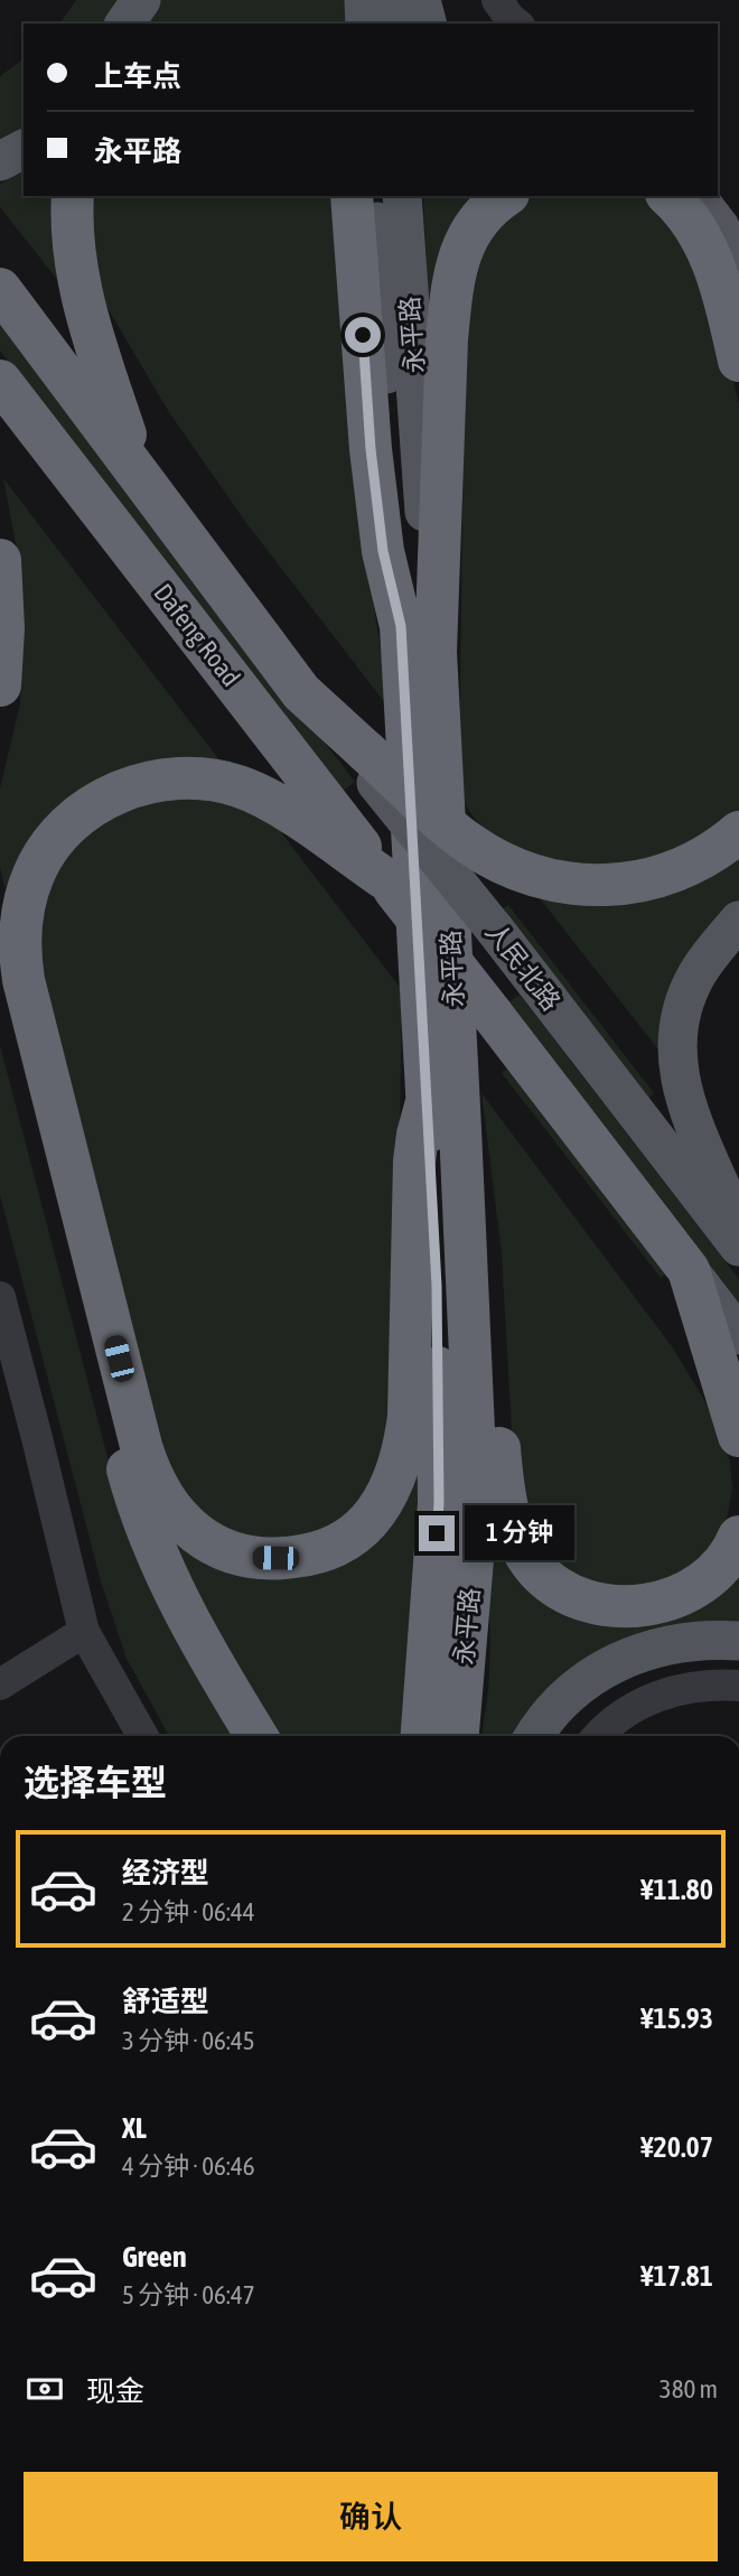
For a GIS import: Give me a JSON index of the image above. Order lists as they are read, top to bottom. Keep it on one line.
{"streets":{"highway":["永平路","Dafeng Road","人民北路"]},"crossings":[["Dafeng Road","人民北路"]],"page":{"banner":["上车点","永平路"],"bubble":"1 分钟","heading":"选择车型","list":[{"name":"经济型","note":"2 分钟 · 06:44","value":"¥11.80"},{"name":"舒适型","note":"3 分钟 · 06:45","value":"¥15.93"},{"name":"XL","note":"4 分钟 · 06:46","value":"¥20.07"},{"name":"Green","note":"5 分钟 · 06:47","value":"¥17.81"}],"pay":["现金","380 m"],"buttons":"确认"}}
